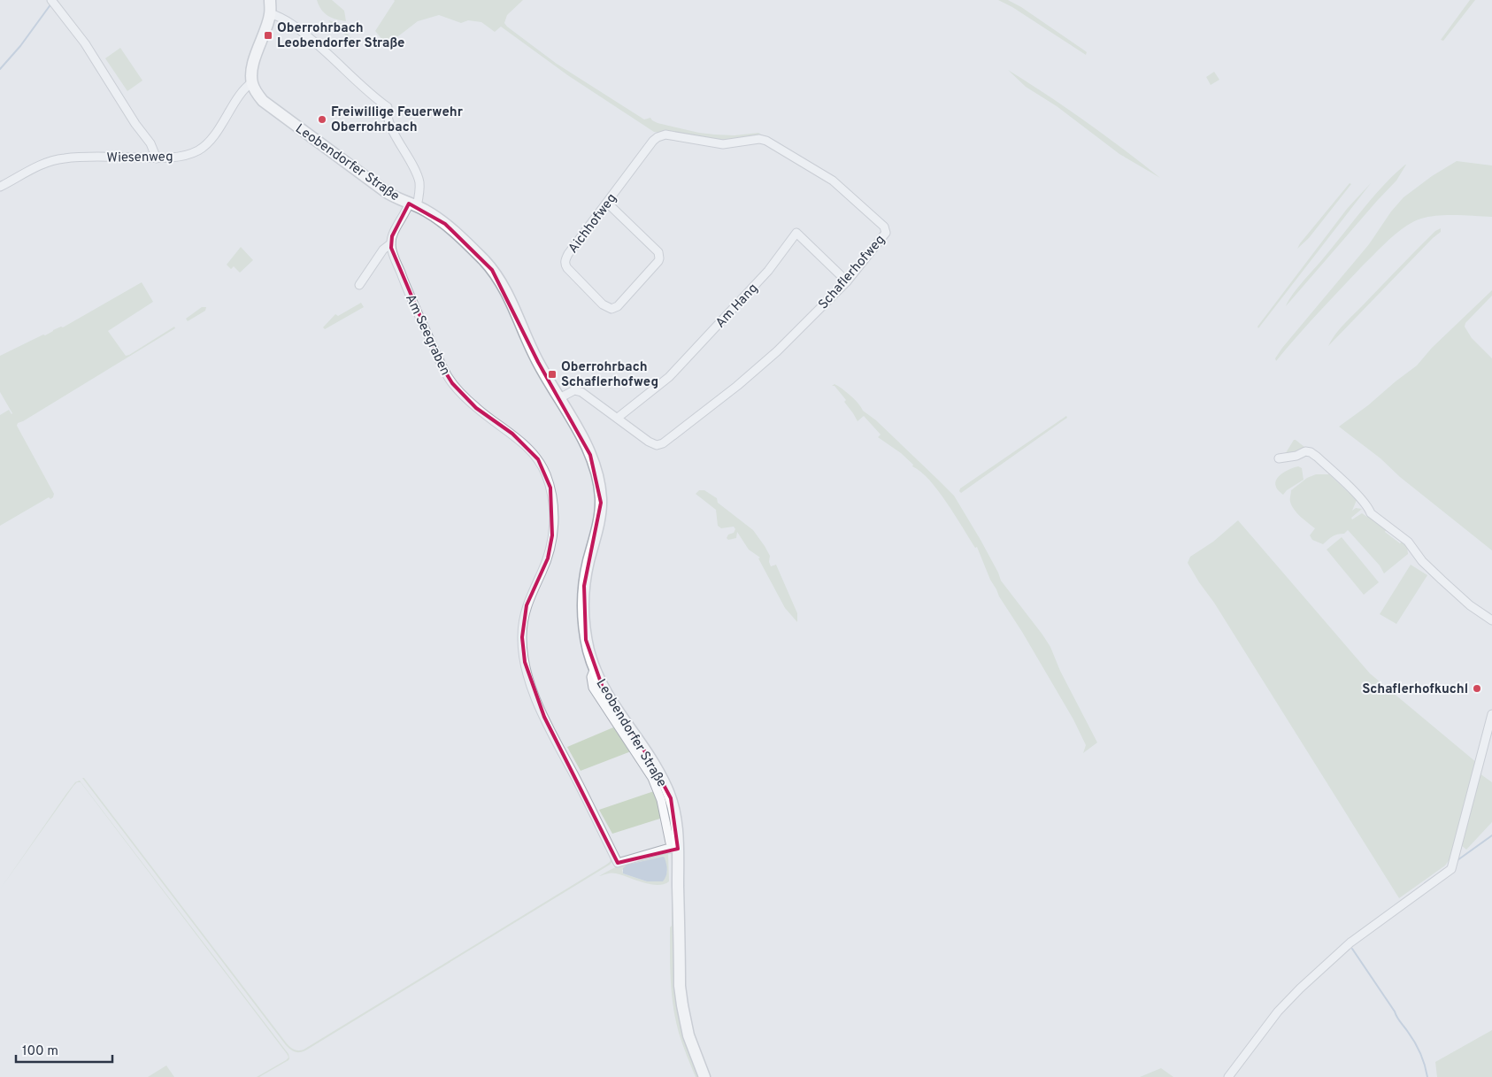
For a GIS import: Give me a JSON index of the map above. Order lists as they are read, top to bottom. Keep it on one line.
{"streets":{"main road":["Leobendorfer Straße"],"street":["Wiesenweg","Aichhofweg","Schaflerhofweg","Am Hang","Am Seegraben"]},"crossings":[["Wiesenweg","Leobendorfer Straße"],["Leobendorfer Straße","Am Seegraben"],["Aichhofweg","Schaflerhofweg"],["Schaflerhofweg","Am Hang"]],"places":{"transit":["Oberrohrbach Leobendorfer Straße","Oberrohrbach Schaflerhofweg"],"other":["Freiwillige Feuerwehr Oberrohrbach","Schaflerhofkuchl"]},"scale_bar":"100 m"}
